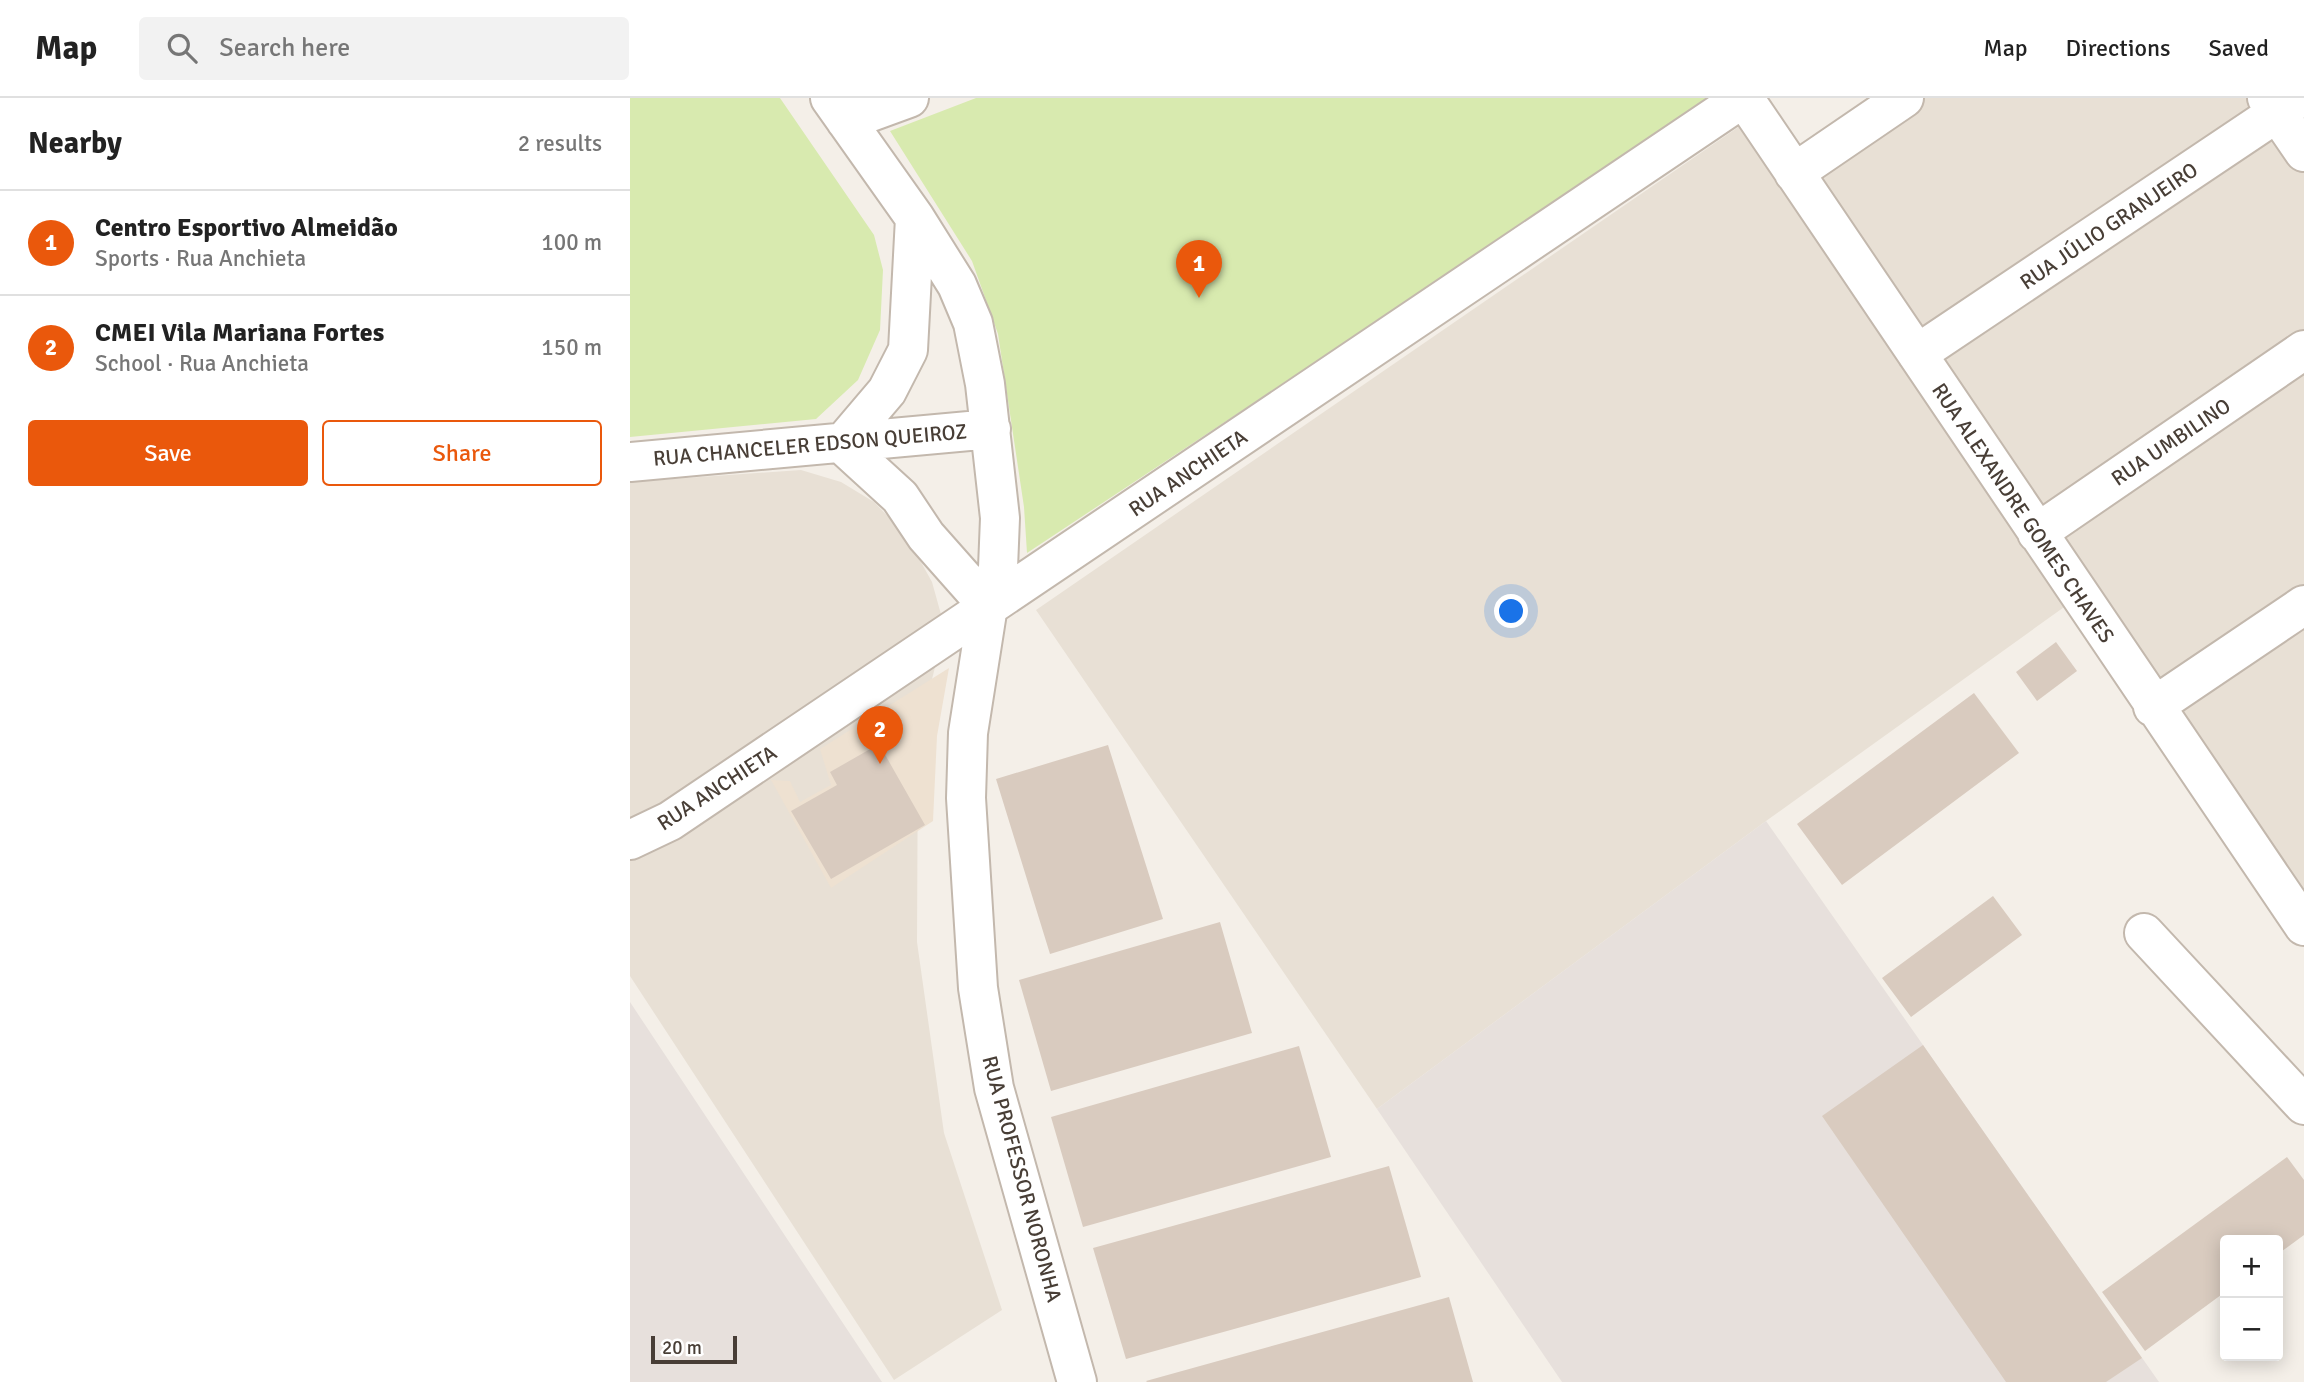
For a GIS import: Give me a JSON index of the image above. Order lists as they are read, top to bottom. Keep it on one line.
{"streets":{"street":["RUA JÚLIO GRANJEIRO","RUA UMBILINO","RUA CHANCELER EDSON QUEIROZ","RUA ANCHIETA","RUA ALEXANDRE GOMES CHAVES","RUA PROFESSOR NORONHA"]},"crossings":[["RUA JÚLIO GRANJEIRO","RUA ALEXANDRE GOMES CHAVES"],["RUA UMBILINO","RUA ALEXANDRE GOMES CHAVES"],["RUA CHANCELER EDSON QUEIROZ","RUA PROFESSOR NORONHA"],["RUA ANCHIETA","RUA ALEXANDRE GOMES CHAVES"],["RUA ANCHIETA","RUA PROFESSOR NORONHA"]],"scale_bar":"20 m","page":{"header":"Map","search":"Search here","nav":["Map","Directions","Saved"],"heading":["Nearby","2 results"],"list":[{"mark":"1","name":"Centro Esportivo Almeidão","note":"Sports · Rua Anchieta","value":"100 m"},{"mark":"2","name":"CMEI Vila Mariana Fortes","note":"School · Rua Anchieta","value":"150 m"}],"pins":["1","2"],"buttons":["Save","Share"],"map_buttons":["+","−"],"scale":"20 m"}}
